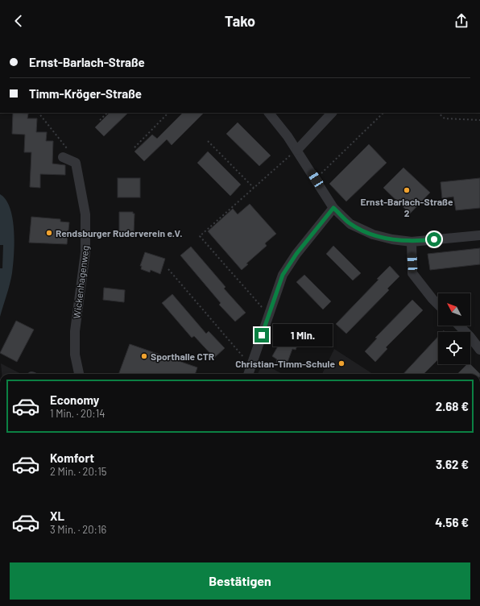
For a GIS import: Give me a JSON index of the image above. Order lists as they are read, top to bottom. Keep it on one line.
{"streets":{"street":["Wickenhagenweg"]},"places":["Ernst-Barlach-Straße 2","Rendsburger Ruderverein e.V.","Sporthalle CTR","Christian-Timm-Schule"],"north":"top left","page":{"header":"Tako","banner":["Ernst-Barlach-Straße","Timm-Kröger-Straße"],"bubble":"1 Min.","list":[{"name":"Economy","note":"1 Min. · 20:14","value":"2.68 €"},{"name":"Komfort","note":"2 Min. · 20:15","value":"3.62 €"},{"name":"XL","note":"3 Min. · 20:16","value":"4.56 €"}],"buttons":"Bestätigen"}}
